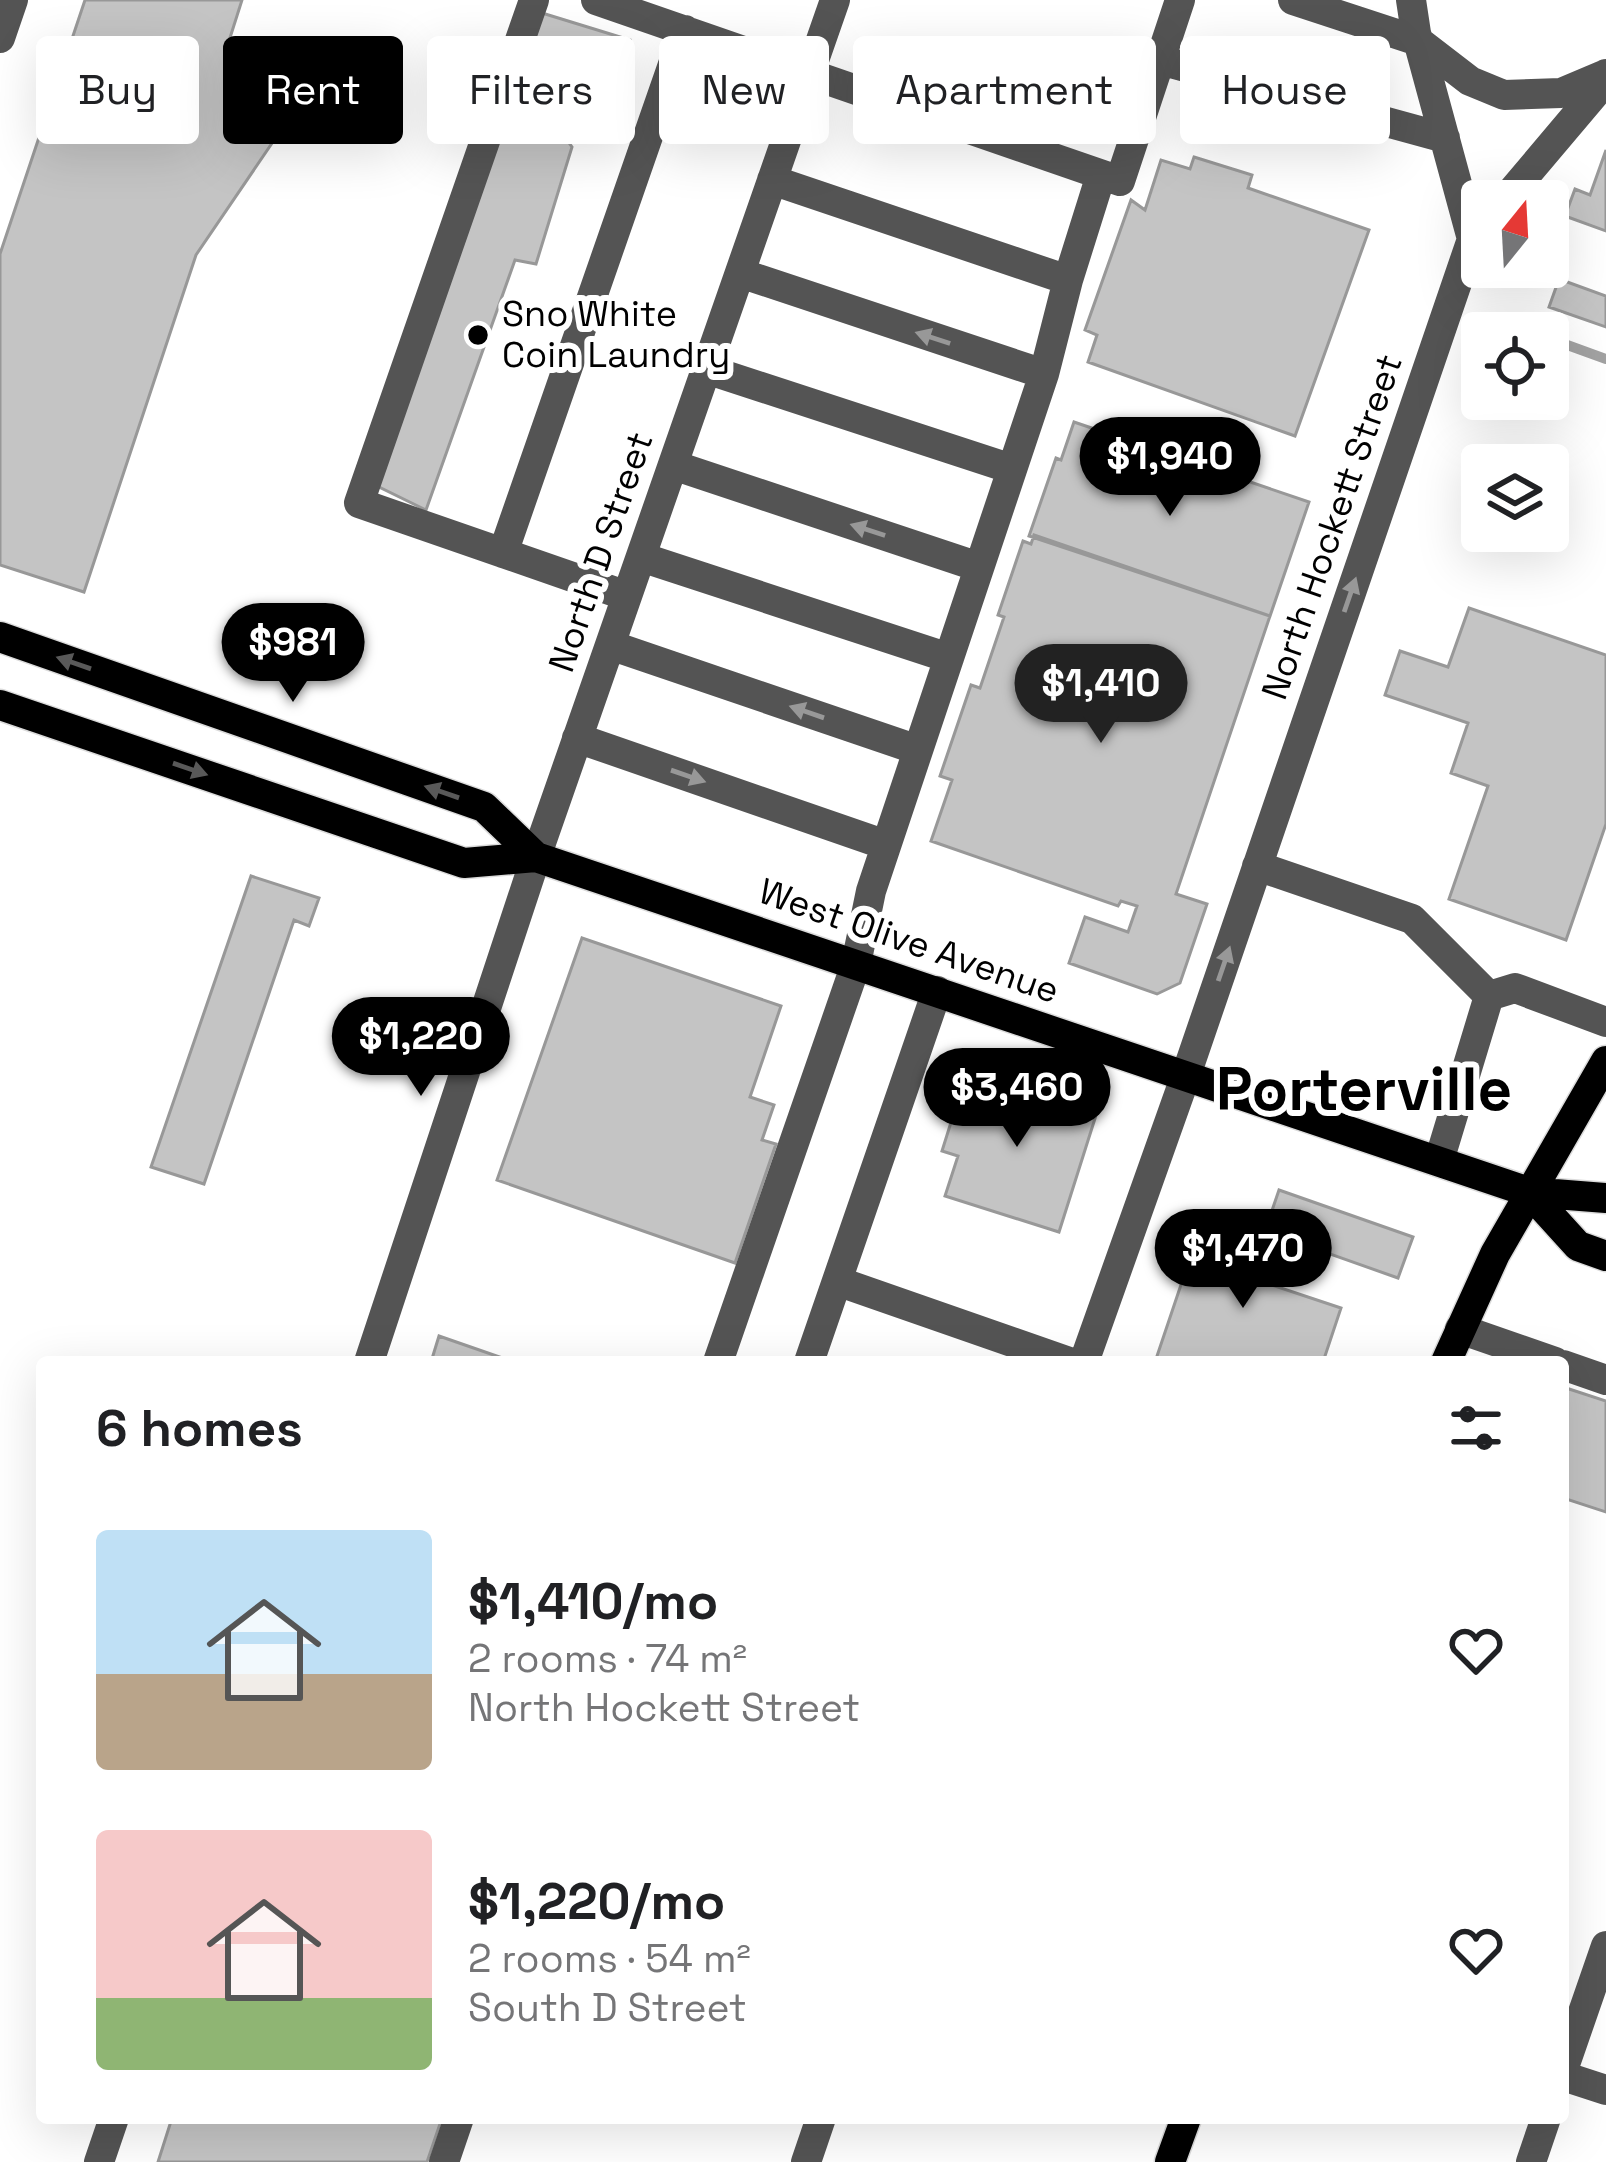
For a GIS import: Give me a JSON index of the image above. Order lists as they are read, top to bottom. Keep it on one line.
{"streets":{"main road":["West Olive Avenue"],"street":["North Hockett Street","North D Street"]},"crossings":[["North Hockett Street","West Olive Avenue"],["North D Street","West Olive Avenue"]],"one_way":["North Hockett Street"],"districts":["Porterville"],"places":["Sno White Coin Laundry"],"north":"top","page":{"chip":["Buy","Rent","Filters","New","Apartment","House"],"price":["$1,940","$981","$1,410","$1,220","$3,460","$1,470"],"heading":"6 homes","list":[{"name":"$1,410/mo","note":"2 rooms · 74 m² · North Hockett Street"},{"name":"$1,220/mo","note":"2 rooms · 54 m² · South D Street"}]}}
